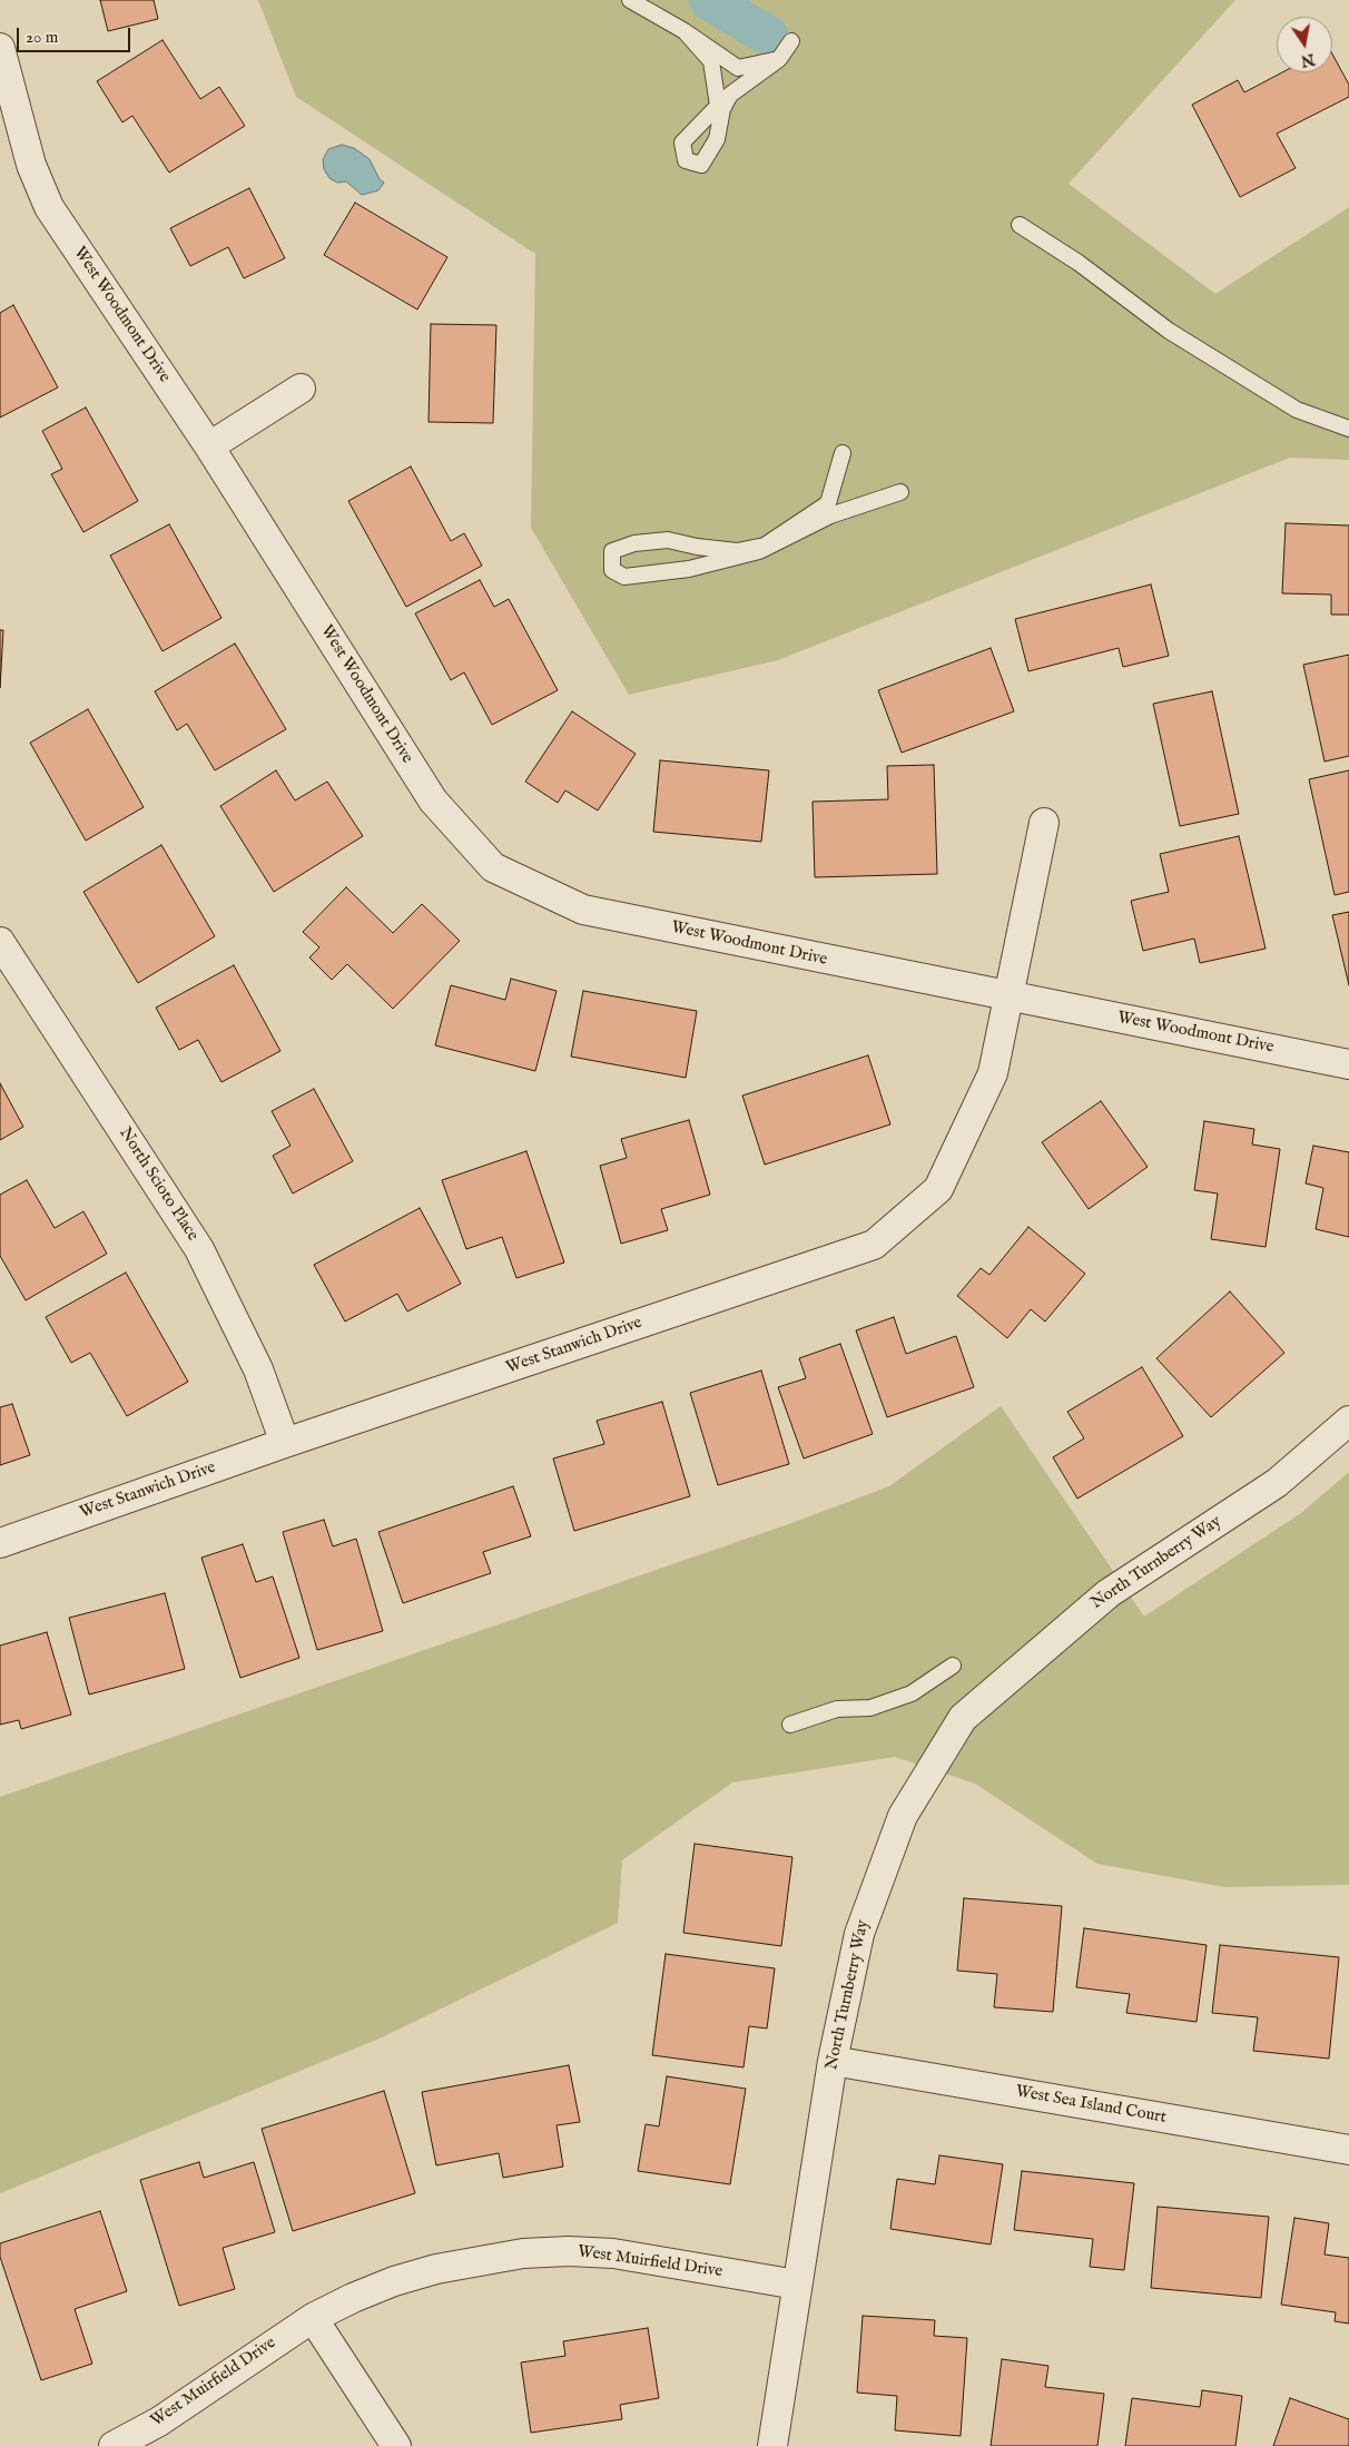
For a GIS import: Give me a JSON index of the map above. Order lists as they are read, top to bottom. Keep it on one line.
{"streets":{"street":["West Woodmont Drive","North Scioto Place","West Stanwich Drive","North Turnberry Way","West Sea Island Court","West Muirfield Drive"]},"crossings":[["West Woodmont Drive","West Stanwich Drive"],["North Scioto Place","West Stanwich Drive"],["North Turnberry Way","West Sea Island Court"],["North Turnberry Way","West Muirfield Drive"]],"scale_bar":"20 m","north":"bottom"}
